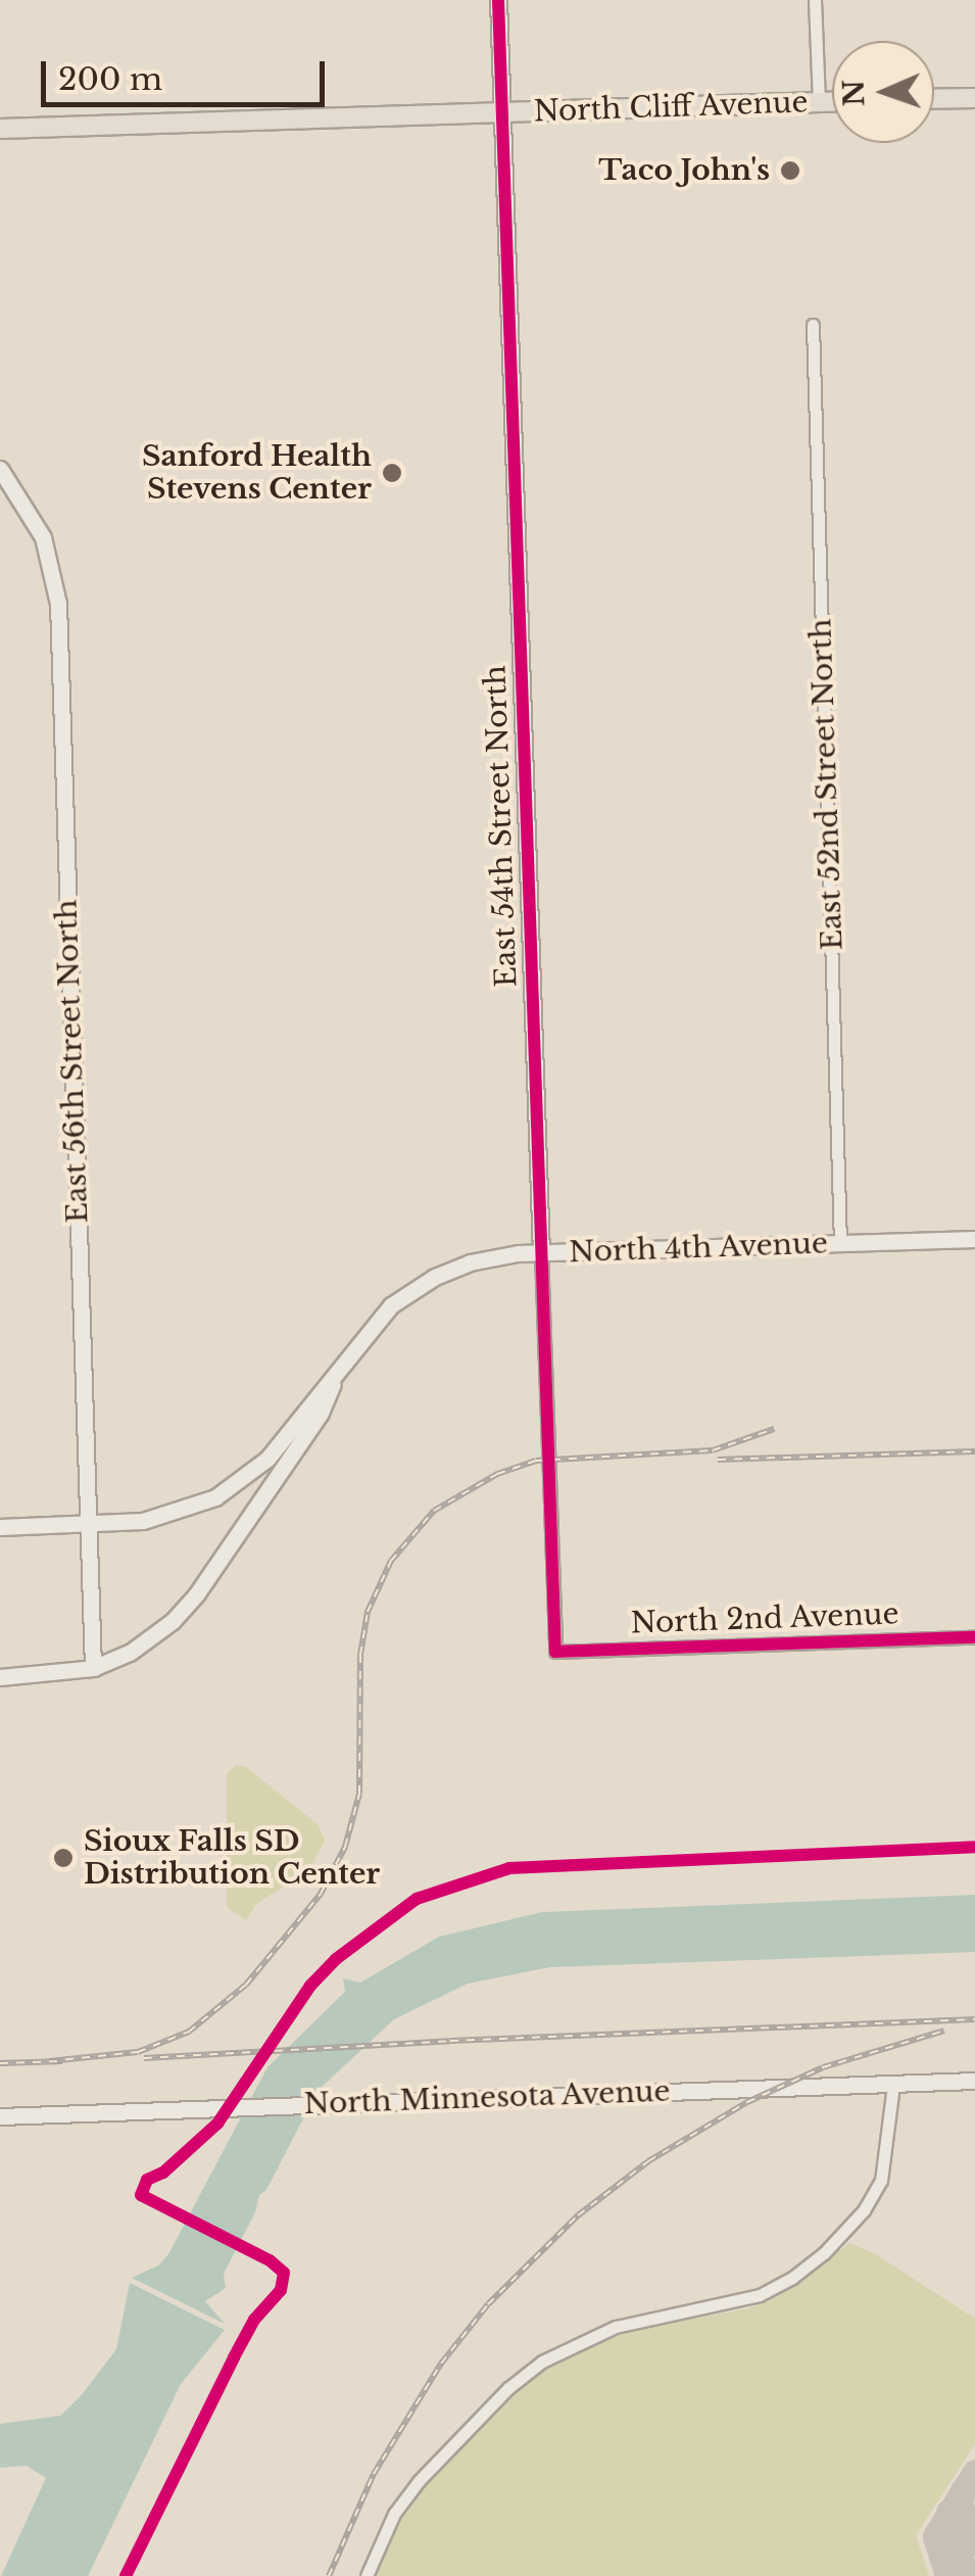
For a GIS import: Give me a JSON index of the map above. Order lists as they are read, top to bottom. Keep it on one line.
{"streets":{"main road":["North Cliff Avenue"],"street":["East 52nd Street North","East 54th Street North","East 56th Street North","North 4th Avenue","North 2nd Avenue","North Minnesota Avenue"]},"crossings":[["North Cliff Avenue","East 54th Street North"],["East 52nd Street North","North 4th Avenue"],["East 54th Street North","North 4th Avenue"],["East 54th Street North","North 2nd Avenue"],["East 56th Street North","North 4th Avenue"]],"places":["Taco John's","Sanford Health Stevens Center","Sioux Falls SD Distribution Center"],"scale_bar":"200 m","north":"left"}
